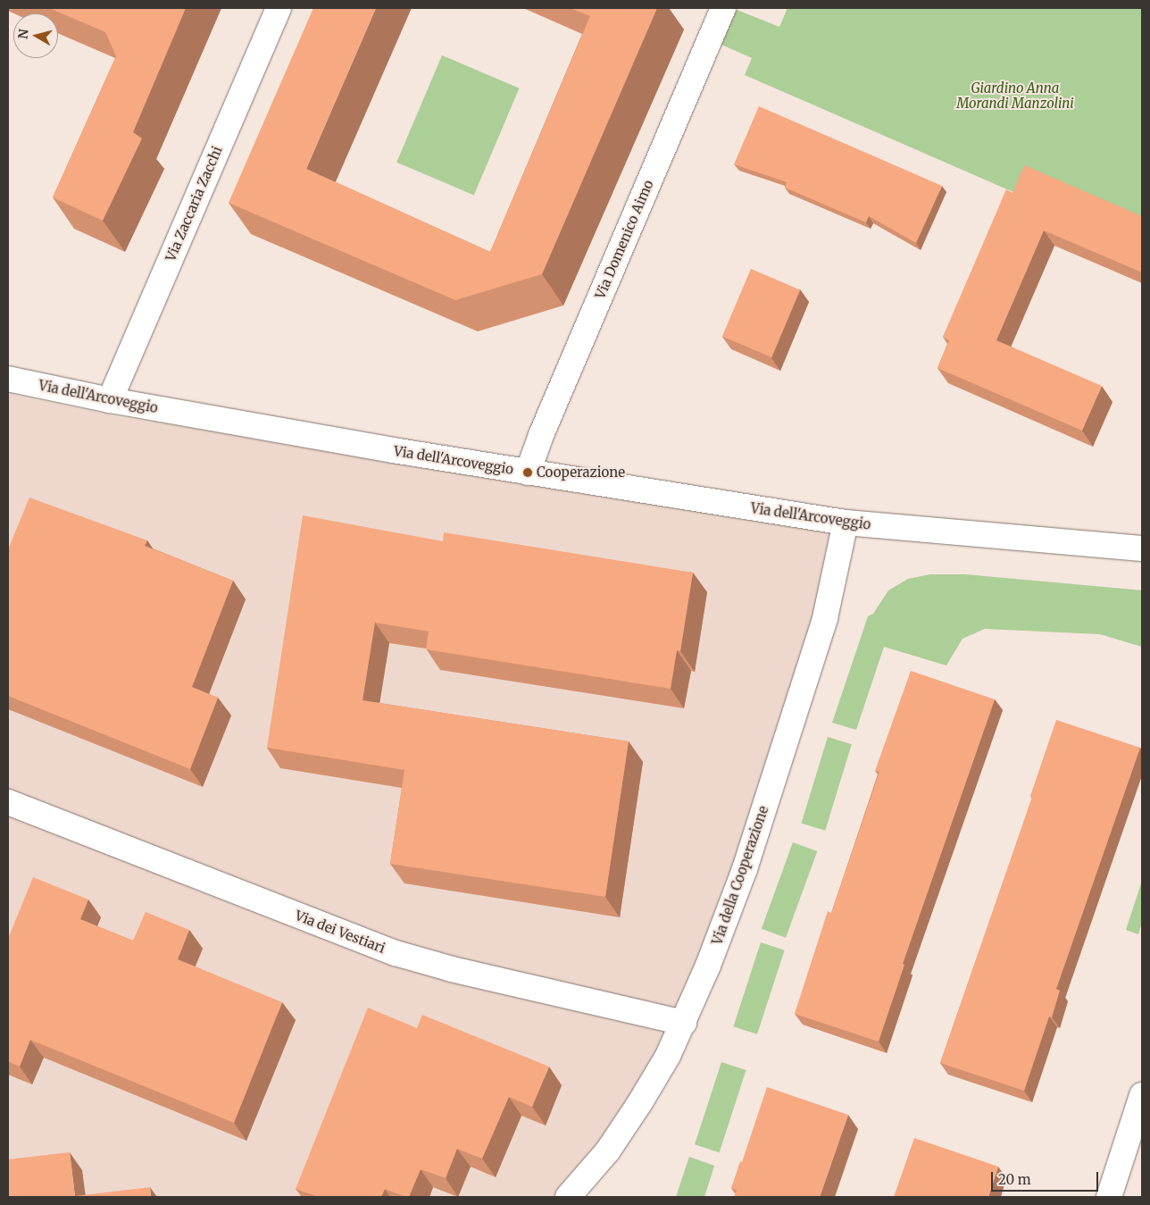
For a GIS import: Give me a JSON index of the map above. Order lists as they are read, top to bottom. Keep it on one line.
{"streets":{"street":["Via Zaccaria Zacchi","Via Domenico Aimo","Via dell'Arcoveggio","Via della Cooperazione","Via dei Vestiari"]},"crossings":[["Via Zaccaria Zacchi","Via dell'Arcoveggio"],["Via Domenico Aimo","Via dell'Arcoveggio"],["Via dell'Arcoveggio","Via della Cooperazione"],["Via della Cooperazione","Via dei Vestiari"]],"parks":["Giardino Anna Morandi Manzolini"],"places":["Cooperazione"],"scale_bar":"20 m","north":"left"}
